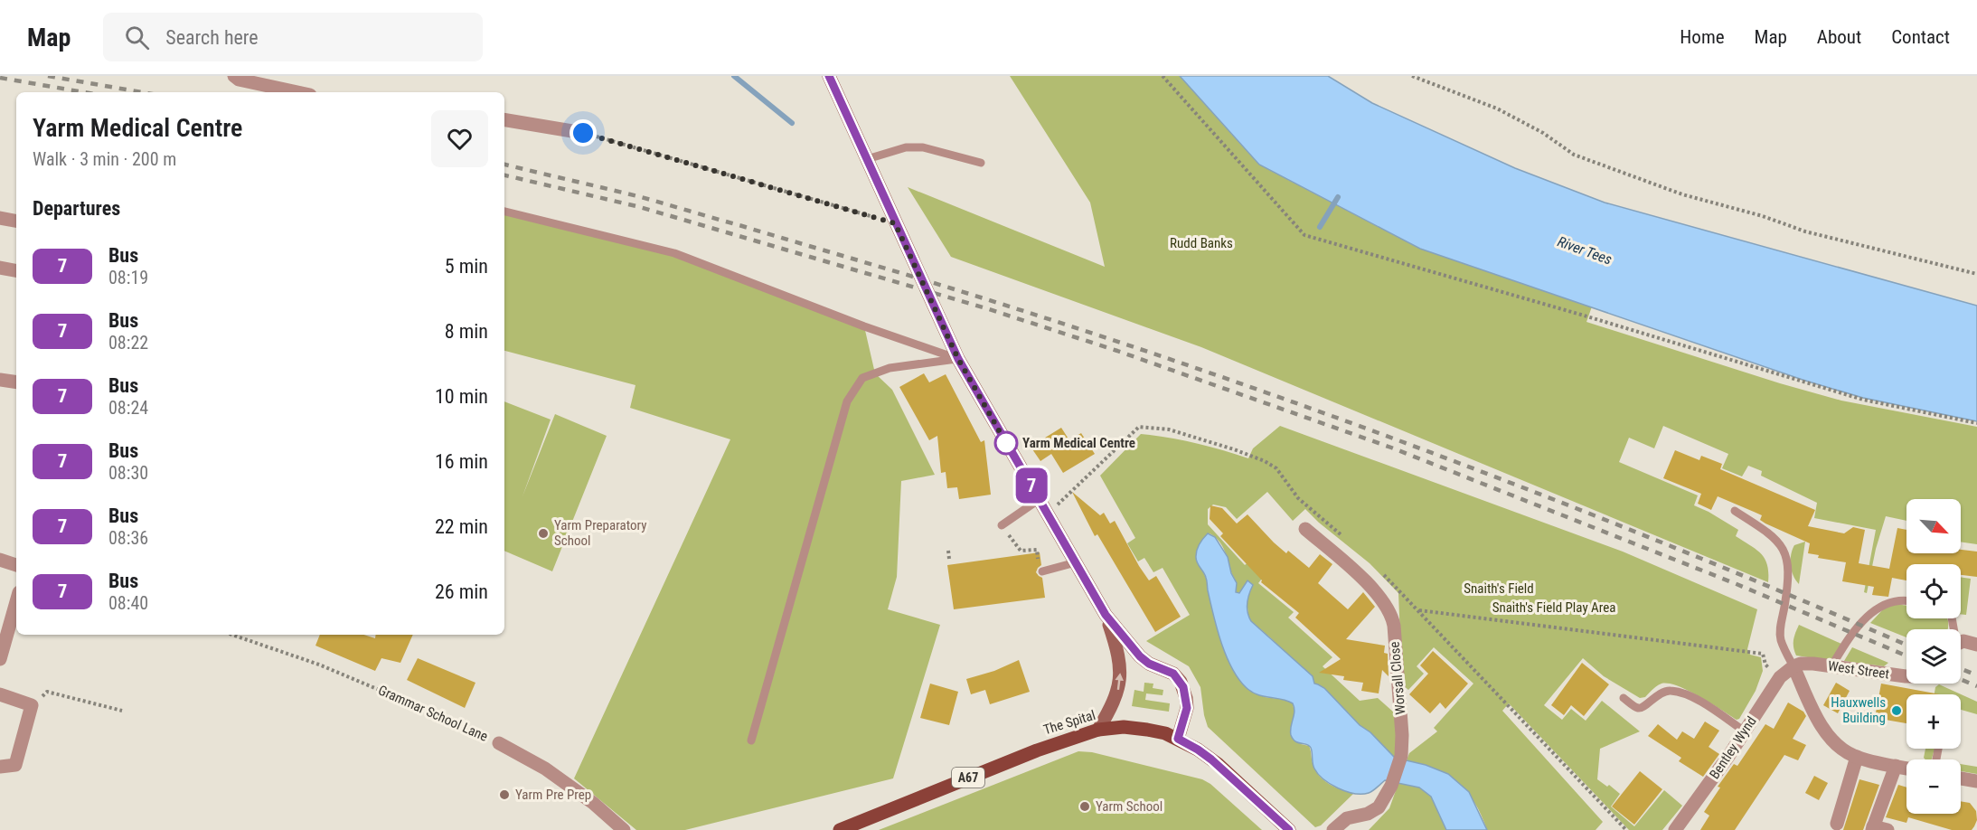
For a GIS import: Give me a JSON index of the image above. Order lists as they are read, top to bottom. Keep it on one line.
{"streets":{"main road":["The Spital","A67"],"street":["West Street","Worsall Close","Grammar School Lane","Bentley Wynd"]},"crossings":[["West Street","Bentley Wynd"]],"water":["River Tees"],"parks":["Rudd Banks","Snaith's Field","Snaith's Field Play Area"],"places":["Yarm Medical Centre","Yarm Preparatory School","Hauxwells Building","Yarm Pre Prep","Yarm School"],"lines":["bus line 7"],"north":"bottom right","page":{"header":"Map","search":"Search here","nav":["Home","Map","About","Contact"],"on_map":"7","heading":[["Yarm Medical Centre","Walk · 3 min · 200 m"],"Departures"],"list":[{"mark":"7","name":"Bus","note":"08:19","value":"5 min"},{"mark":"7","name":"Bus","note":"08:22","value":"8 min"},{"mark":"7","name":"Bus","note":"08:24","value":"10 min"},{"mark":"7","name":"Bus","note":"08:30","value":"16 min"},{"mark":"7","name":"Bus","note":"08:36","value":"22 min"},{"mark":"7","name":"Bus","note":"08:40","value":"26 min"}],"map_buttons":["+","−"]}}
